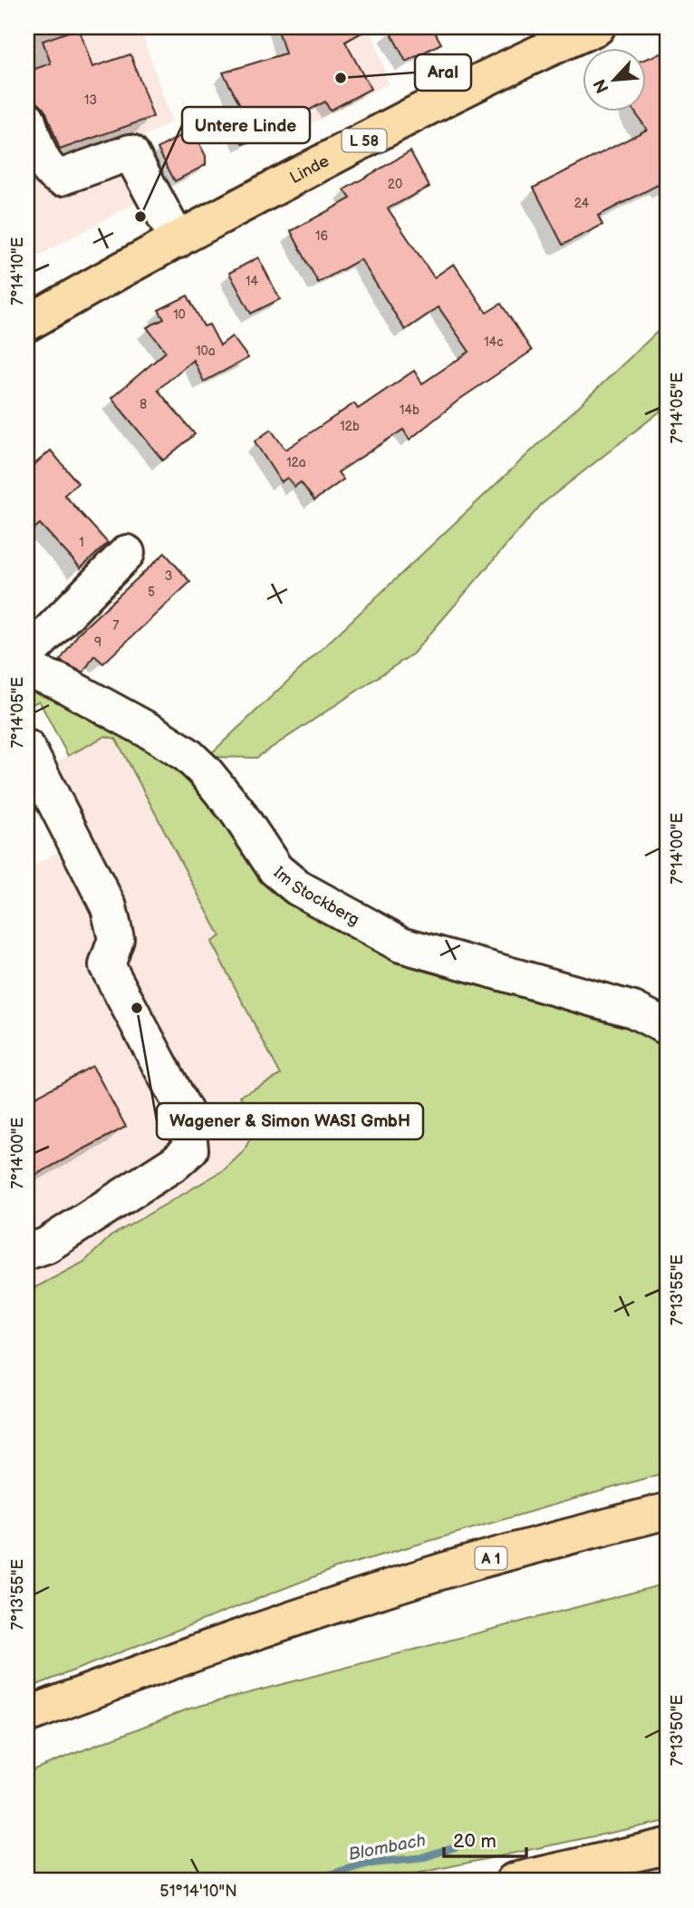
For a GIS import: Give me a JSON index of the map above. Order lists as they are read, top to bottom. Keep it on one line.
{"streets":{"main road":["L 58","Linde","A 1"],"street":["Im Stockberg"]},"water":["Blombach"],"places":["Aral","Untere Linde","Wagener & Simon WASI GmbH"],"house_numbers":["13","20","24","16","14","10","14c","10a","8","14b","12b","12a","1","3","5","7","9"],"scale_bar":"20 m","north":"bottom left","coordinates":["7°14'10\"E","7°14'05\"E","7°14'00\"E","7°13'55\"E","7°13'50\"E","51°14'10\"N"]}
